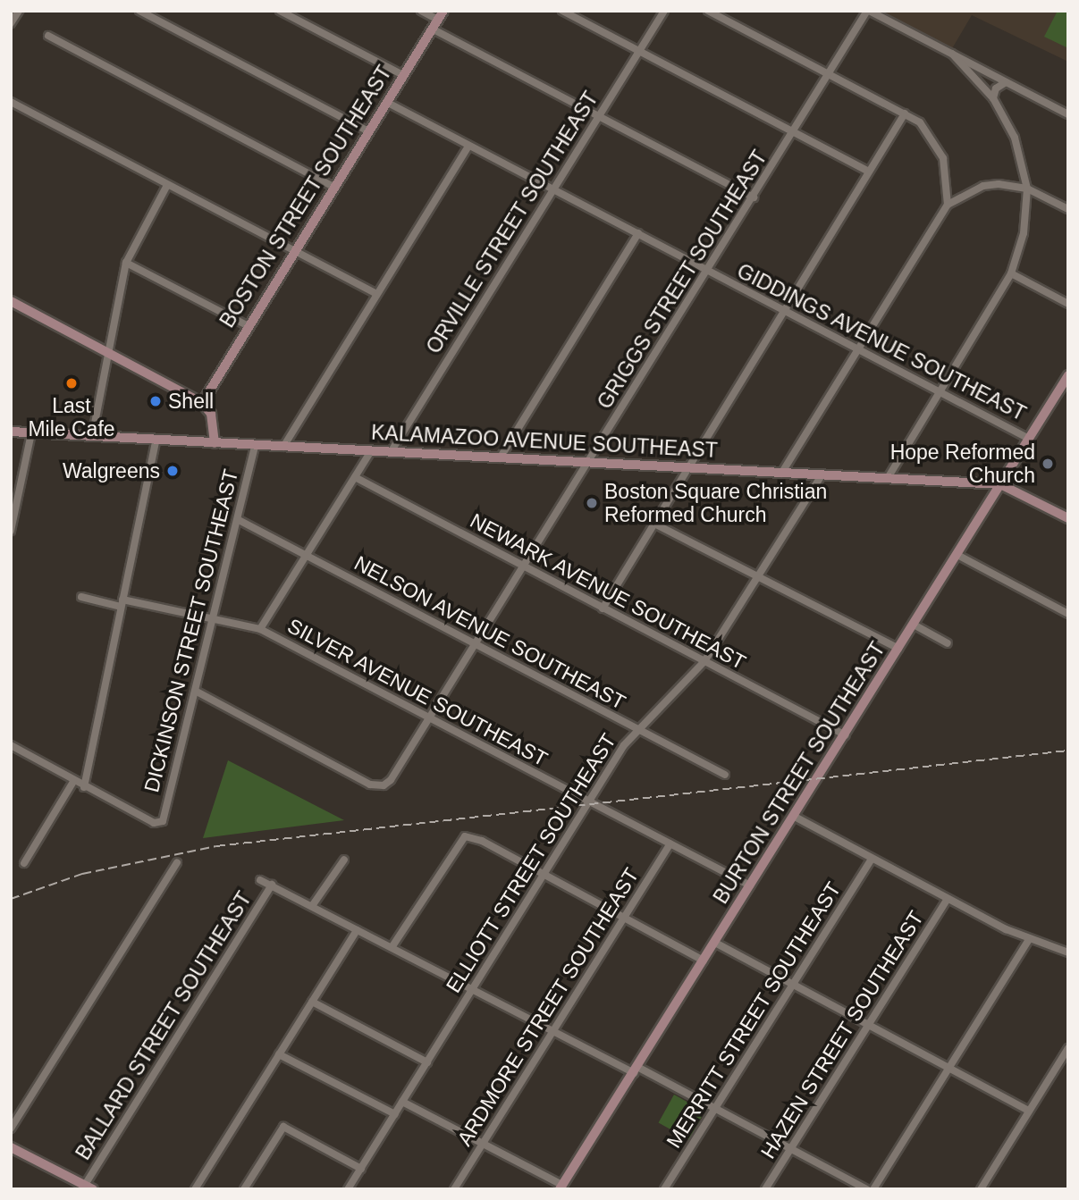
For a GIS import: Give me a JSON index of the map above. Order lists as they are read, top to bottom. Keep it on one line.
{"streets":{"main road":["BOSTON STREET SOUTHEAST","KALAMAZOO AVENUE SOUTHEAST","DICKINSON STREET SOUTHEAST","BURTON STREET SOUTHEAST"],"street":["ORVILLE STREET SOUTHEAST","GRIGGS STREET SOUTHEAST","GIDDINGS AVENUE SOUTHEAST","NEWARK AVENUE SOUTHEAST","NELSON AVENUE SOUTHEAST","SILVER AVENUE SOUTHEAST","ELLIOTT STREET SOUTHEAST","ARDMORE STREET SOUTHEAST","MERRITT STREET SOUTHEAST","BALLARD STREET SOUTHEAST","HAZEN STREET SOUTHEAST"]},"crossings":[["BOSTON STREET SOUTHEAST","GIDDINGS AVENUE SOUTHEAST"],["BOSTON STREET SOUTHEAST","DICKINSON STREET SOUTHEAST"],["ORVILLE STREET SOUTHEAST","GIDDINGS AVENUE SOUTHEAST"],["ORVILLE STREET SOUTHEAST","KALAMAZOO AVENUE SOUTHEAST"],["GRIGGS STREET SOUTHEAST","GIDDINGS AVENUE SOUTHEAST"],["GRIGGS STREET SOUTHEAST","KALAMAZOO AVENUE SOUTHEAST"],["GRIGGS STREET SOUTHEAST","NEWARK AVENUE SOUTHEAST"],["GRIGGS STREET SOUTHEAST","DICKINSON STREET SOUTHEAST"],["GRIGGS STREET SOUTHEAST","NELSON AVENUE SOUTHEAST"],["GRIGGS STREET SOUTHEAST","SILVER AVENUE SOUTHEAST"],["GIDDINGS AVENUE SOUTHEAST","BURTON STREET SOUTHEAST"],["KALAMAZOO AVENUE SOUTHEAST","DICKINSON STREET SOUTHEAST"],["KALAMAZOO AVENUE SOUTHEAST","BURTON STREET SOUTHEAST"],["KALAMAZOO AVENUE SOUTHEAST","ELLIOTT STREET SOUTHEAST"],["NEWARK AVENUE SOUTHEAST","BURTON STREET SOUTHEAST"],["NEWARK AVENUE SOUTHEAST","ELLIOTT STREET SOUTHEAST"],["DICKINSON STREET SOUTHEAST","NELSON AVENUE SOUTHEAST"],["DICKINSON STREET SOUTHEAST","SILVER AVENUE SOUTHEAST"],["NELSON AVENUE SOUTHEAST","ELLIOTT STREET SOUTHEAST"],["SILVER AVENUE SOUTHEAST","BURTON STREET SOUTHEAST"],["SILVER AVENUE SOUTHEAST","ELLIOTT STREET SOUTHEAST"],["SILVER AVENUE SOUTHEAST","ARDMORE STREET SOUTHEAST"]],"places":["Last Mile Cafe","Shell","Hope Reformed Church","Walgreens","Boston Square Christian Reformed Church"]}
